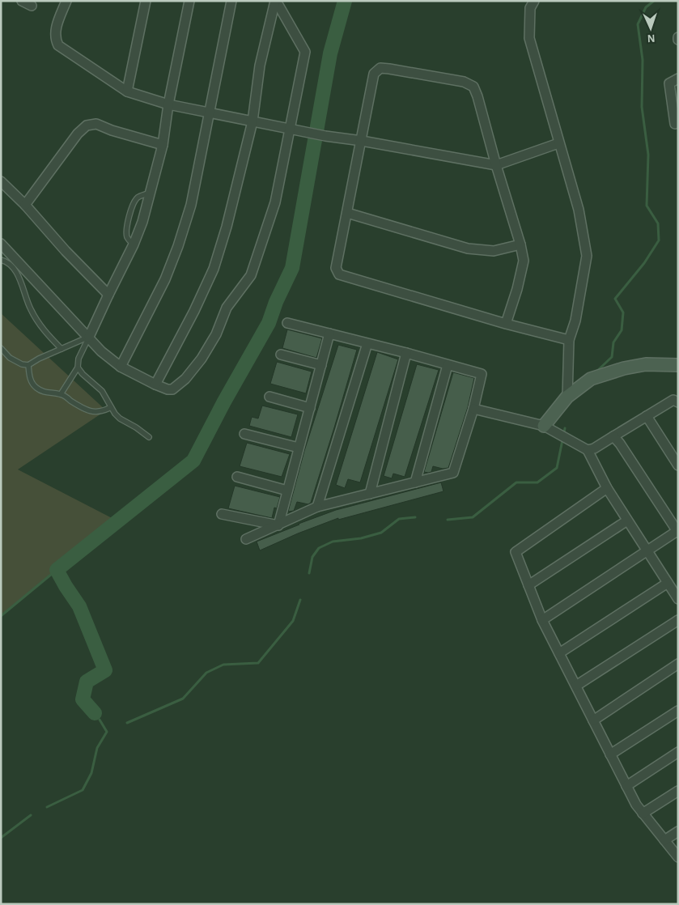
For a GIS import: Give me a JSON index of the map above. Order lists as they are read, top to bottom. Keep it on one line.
{"north":"bottom"}
